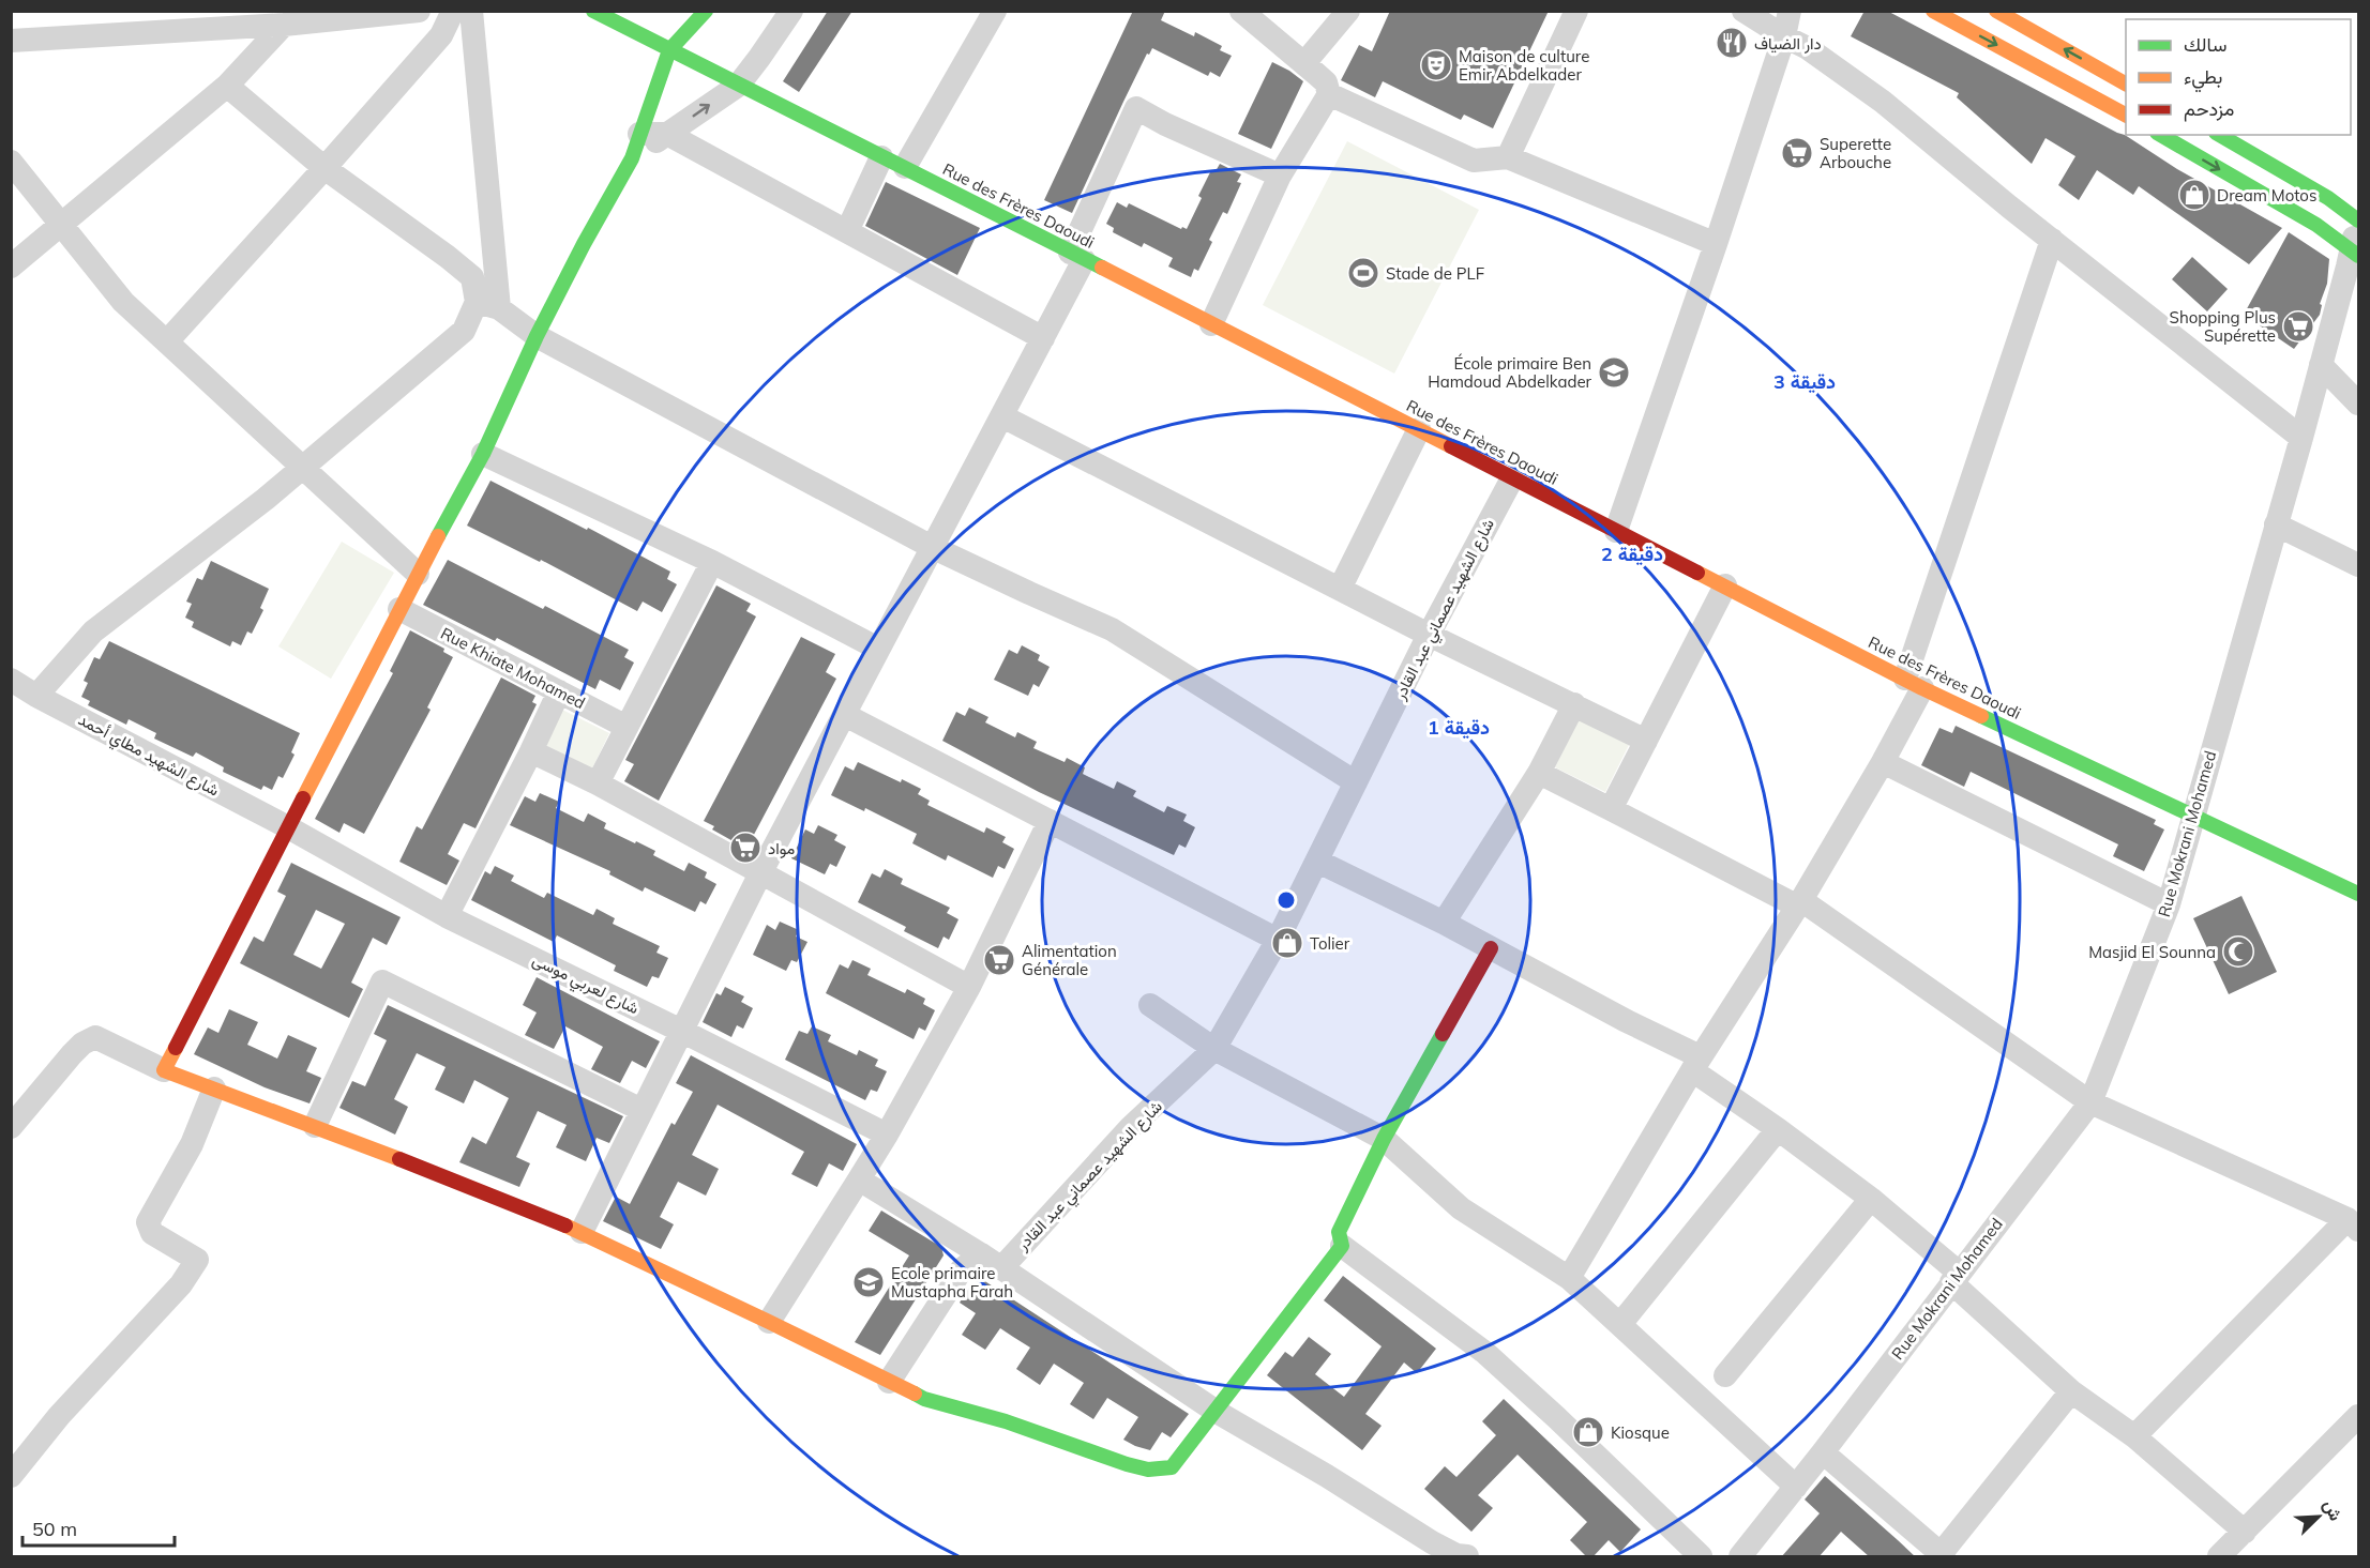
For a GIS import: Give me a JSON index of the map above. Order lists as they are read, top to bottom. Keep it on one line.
{"streets":{"main road":["Rue des Frères Daoudi"],"street":["شارع الشهيد عصماني عبد القادر","Rue Khiate Mohamed","شارع الشهيد مطاي أحمد","Rue Mokrani Mohamed","شارع لعربي موسى"]},"crossings":[["Rue des Frères Daoudi","شارع الشهيد عصماني عبد القادر"],["Rue des Frères Daoudi","Rue Mokrani Mohamed"],["شارع الشهيد مطاي أحمد","شارع لعربي موسى"]],"places":{"restaurant":["دار الضياف"],"theatre":["Maison de culture Emir Abdelkader"],"supermarket":["Superette Arbouche","Shopping Plus Supérette","مواد","Alimentation Générale"],"shop":["Dream Motos","Tolier","Kiosque"],"sports":["Stade de PLF"],"school or university":["École primaire Ben Hamdoud Abdelkader","Ecole primaire Mustapha Farah"],"mosque":["Masjid El Sounna"]},"legend":["سالك","بطيء","مزدحم"],"scale_bar":"50 m","north":"top right","rings":["3 دقيقة","2 دقيقة","1 دقيقة"]}
